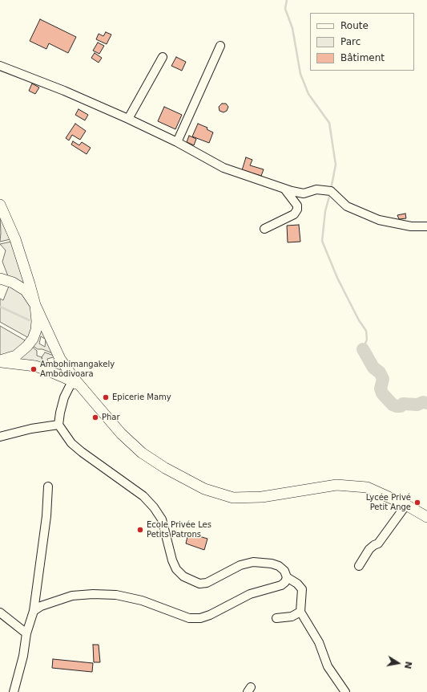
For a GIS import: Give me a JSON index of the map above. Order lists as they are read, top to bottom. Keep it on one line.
{"places":["Ambohimangakely Ambodivoara","Epicerie Mamy","Phar","Lycée Privé Petit Ange","Ecole Privée Les Petits Patrons"],"legend":["Route","Parc","Bâtiment"],"north":"right"}
